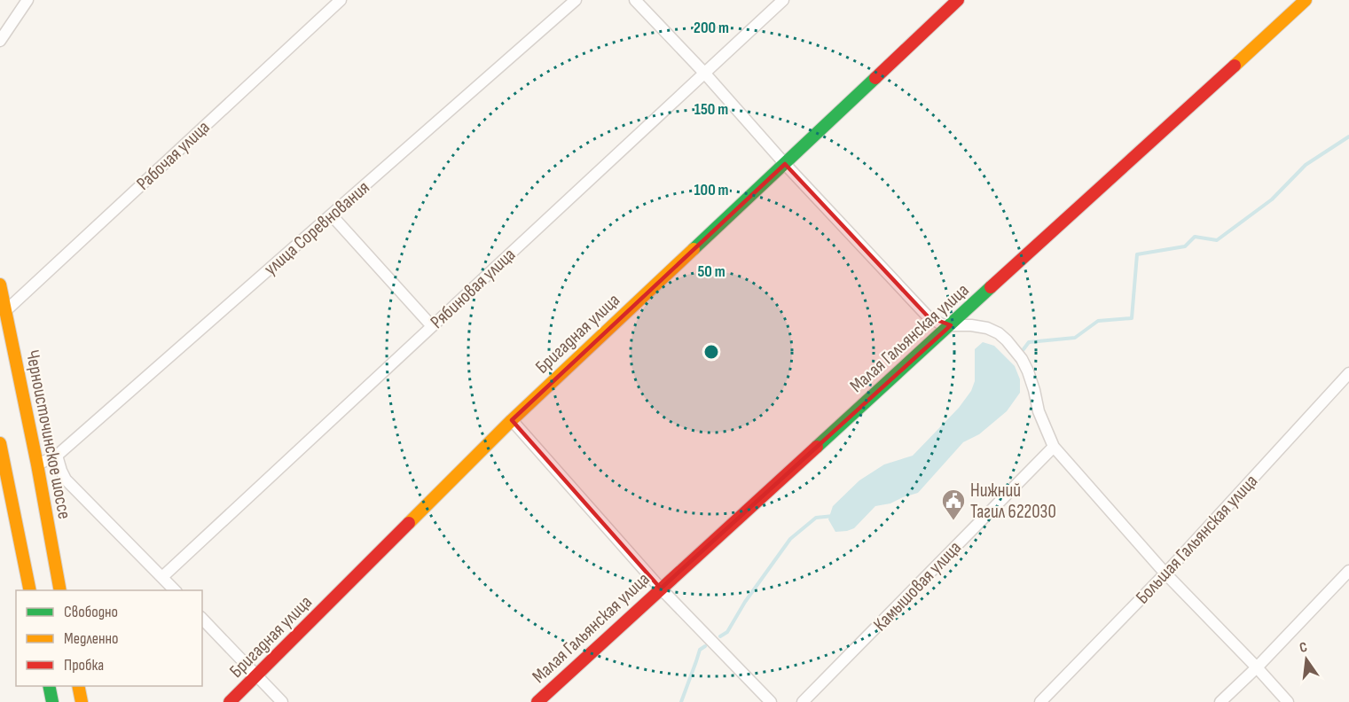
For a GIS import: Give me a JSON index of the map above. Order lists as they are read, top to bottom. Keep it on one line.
{"streets":{"street":["Рабочая улица","улица Соревнования","Рябиновая улица","Бригадная улица","Малая Гальянская улица","Черноисточинское шоссе","Большая Гальянская улица","Камышовая улица"]},"crossings":[["Рабочая улица","Черноисточинское шоссе"],["улица Соревнования","Черноисточинское шоссе"]],"places":{"public building":["Нижний Тагил 622030"]},"legend":["Свободно","Медленно","Пробка"],"north":"top","rings":["200 m","150 m","100 m","50 m"]}
